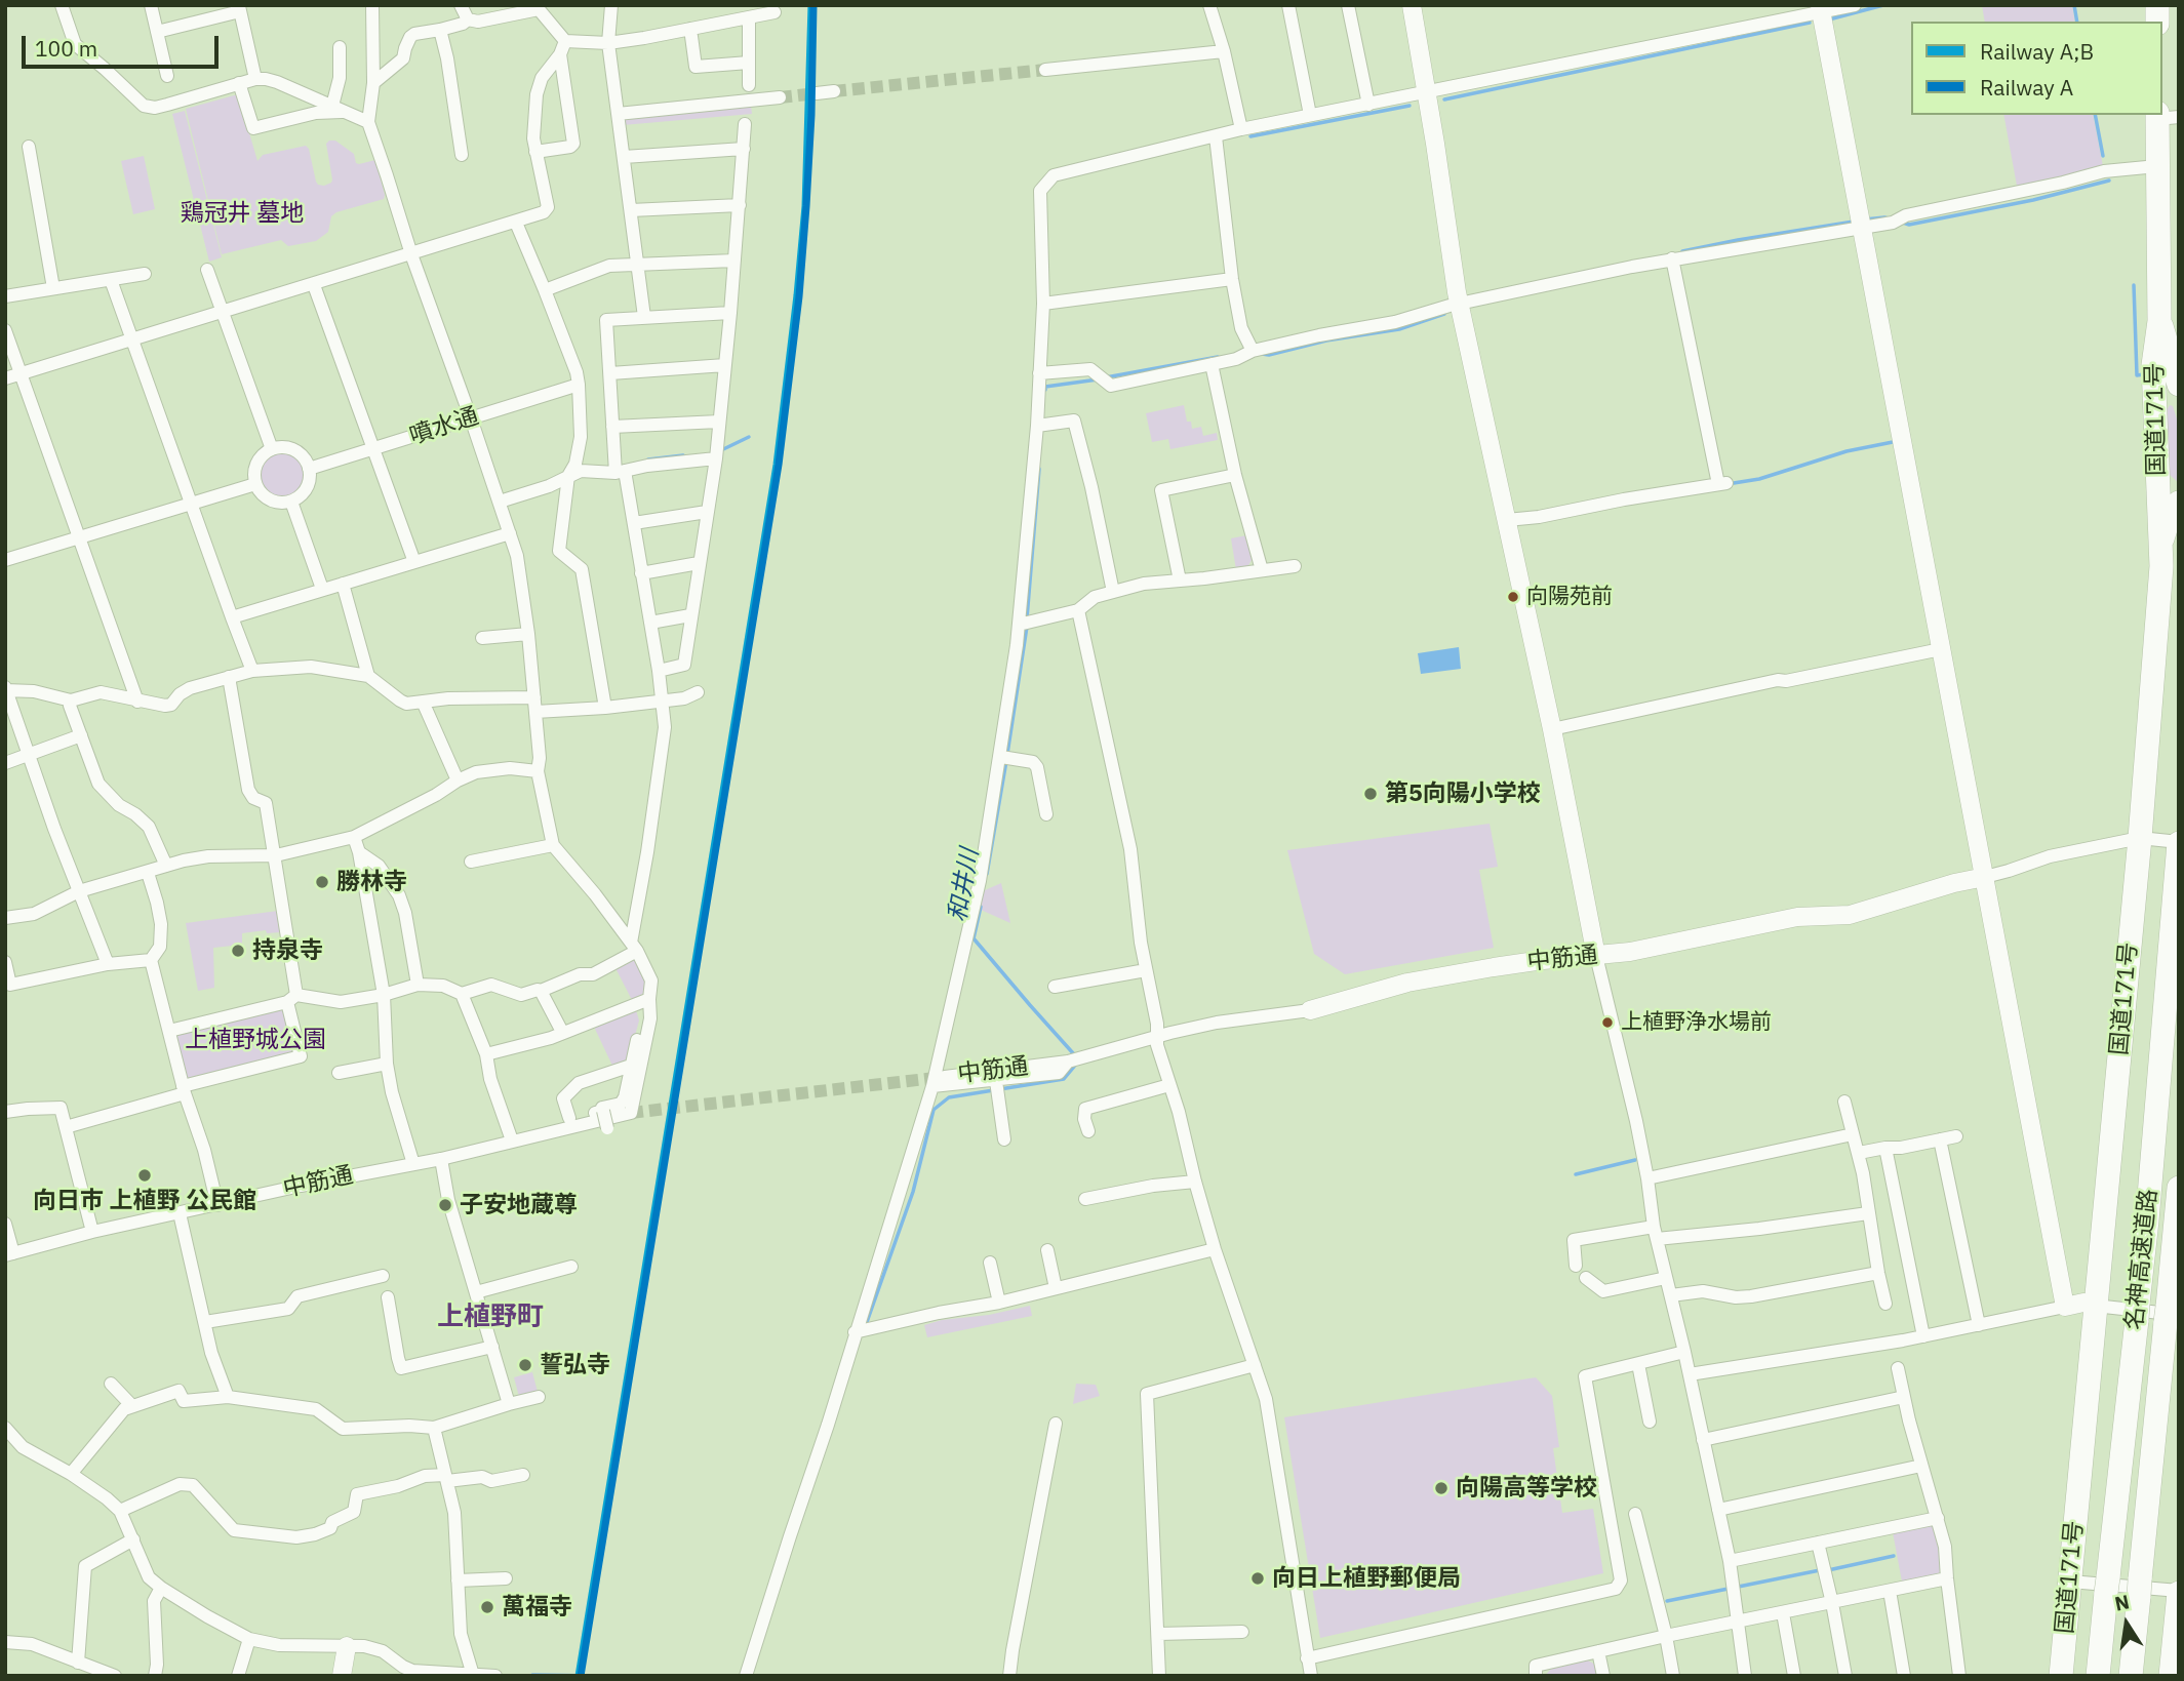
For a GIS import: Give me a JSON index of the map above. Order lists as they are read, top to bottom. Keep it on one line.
{"streets":{"highway":["国道171号","名神高速道路"],"street":["噴水通","中筋通"]},"crossings":[["国道171号","中筋通"],["中筋通","名神高速道路"]],"districts":["上植野町"],"water":["和井川"],"parks":["鶏冠井 墓地","上植野城公園"],"places":["向陽苑前","第5向陽小学校","勝林寺","持泉寺","上植野浄水場前","向日市 上植野 公民館","子安地蔵尊","誓弘寺","向陽高等学校","向日上植野郵便局","萬福寺"],"lines":["rail line A;B","rail line A"],"legend":["Railway A;B","Railway A"],"scale_bar":"100 m","north":"top"}
